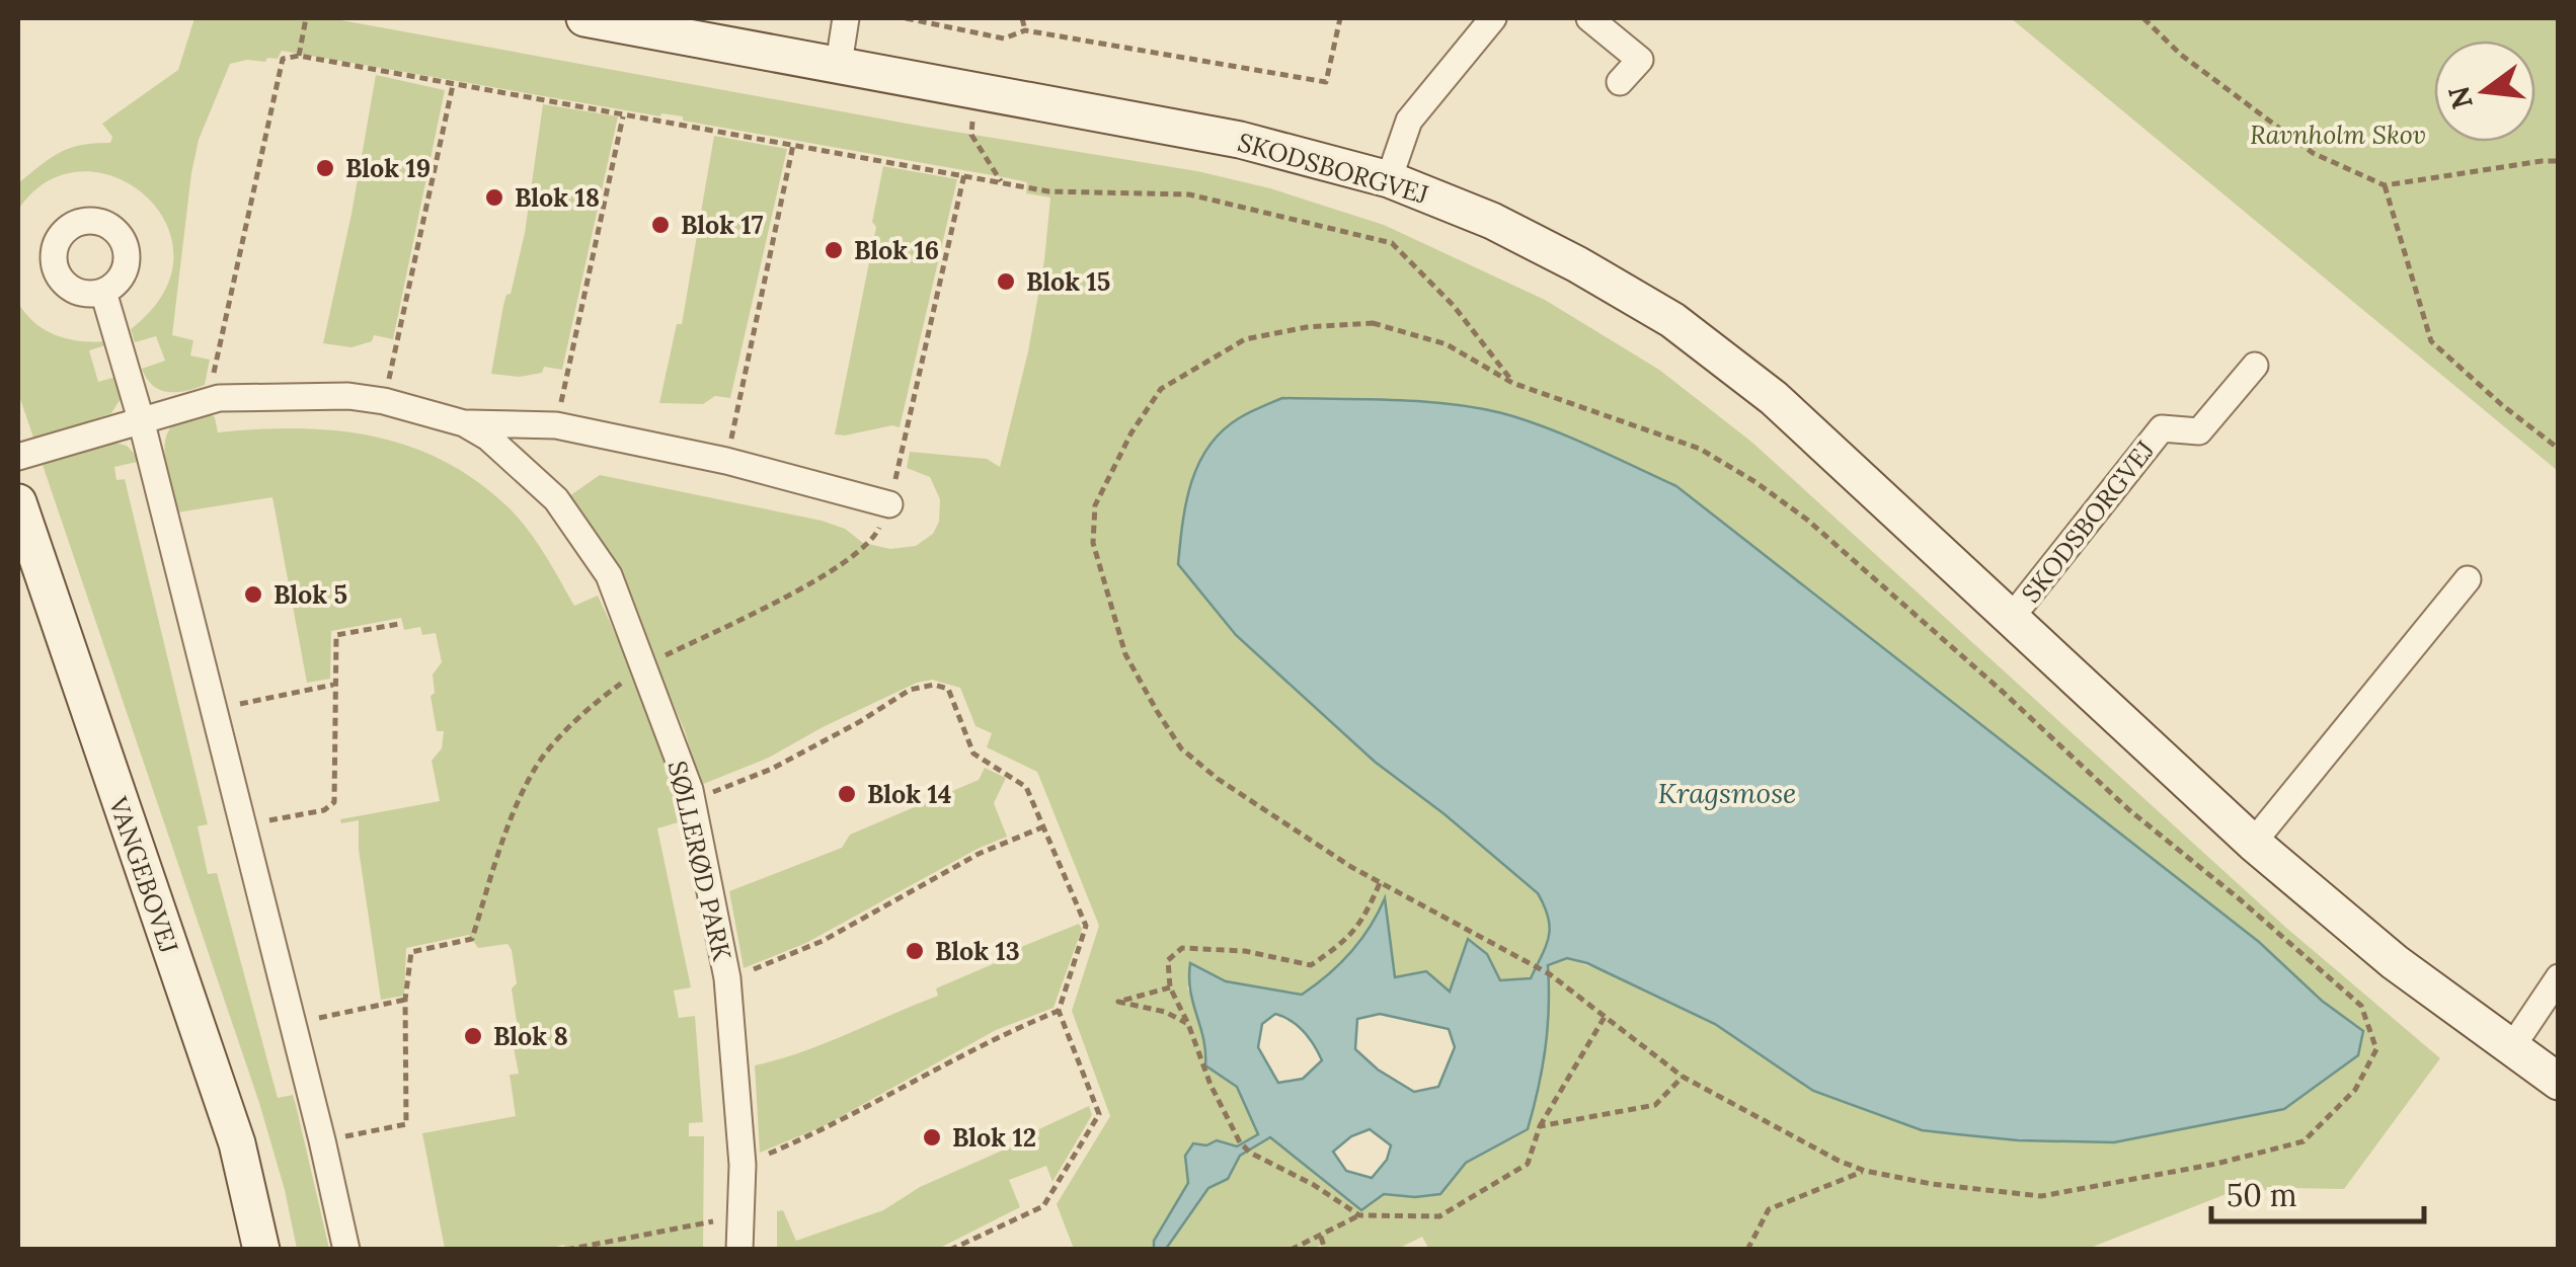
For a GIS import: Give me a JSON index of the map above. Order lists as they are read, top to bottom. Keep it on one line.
{"streets":{"street":["SKODSBORGVEJ","SØLLERØD PARK","VANGEBOVEJ"]},"water":["Kragsmose"],"parks":["Ravnholm Skov"],"places":["Blok 19","Blok 18","Blok 17","Blok 16","Blok 15","Blok 5","Blok 14","Blok 13","Blok 8","Blok 12"],"scale_bar":"50 m","north":"left"}
